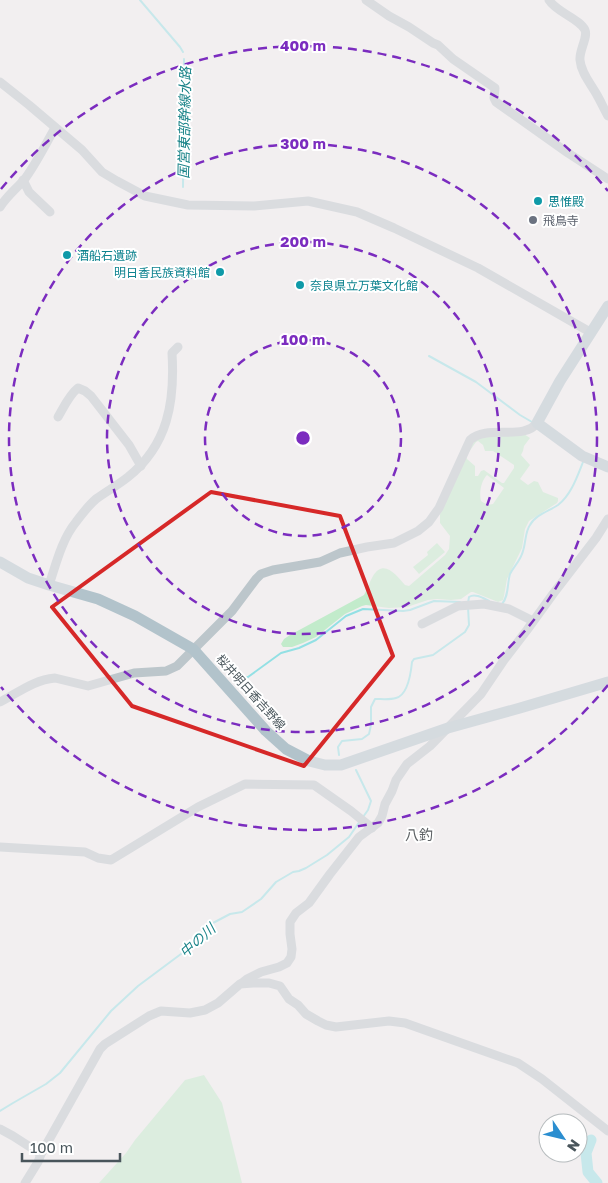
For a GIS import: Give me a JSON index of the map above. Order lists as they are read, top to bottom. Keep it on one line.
{"streets":{"main road":["桜井明日香吉野線"]},"districts":["八釣"],"water":["国営東部幹線水路","中の川"],"places":["思惟殿","飛鳥寺","酒船石遺跡","明日香民族資料館","奈良県立万葉文化館"],"scale_bar":"100 m","north":"bottom right","rings":["400 m","300 m","200 m","100 m"]}
